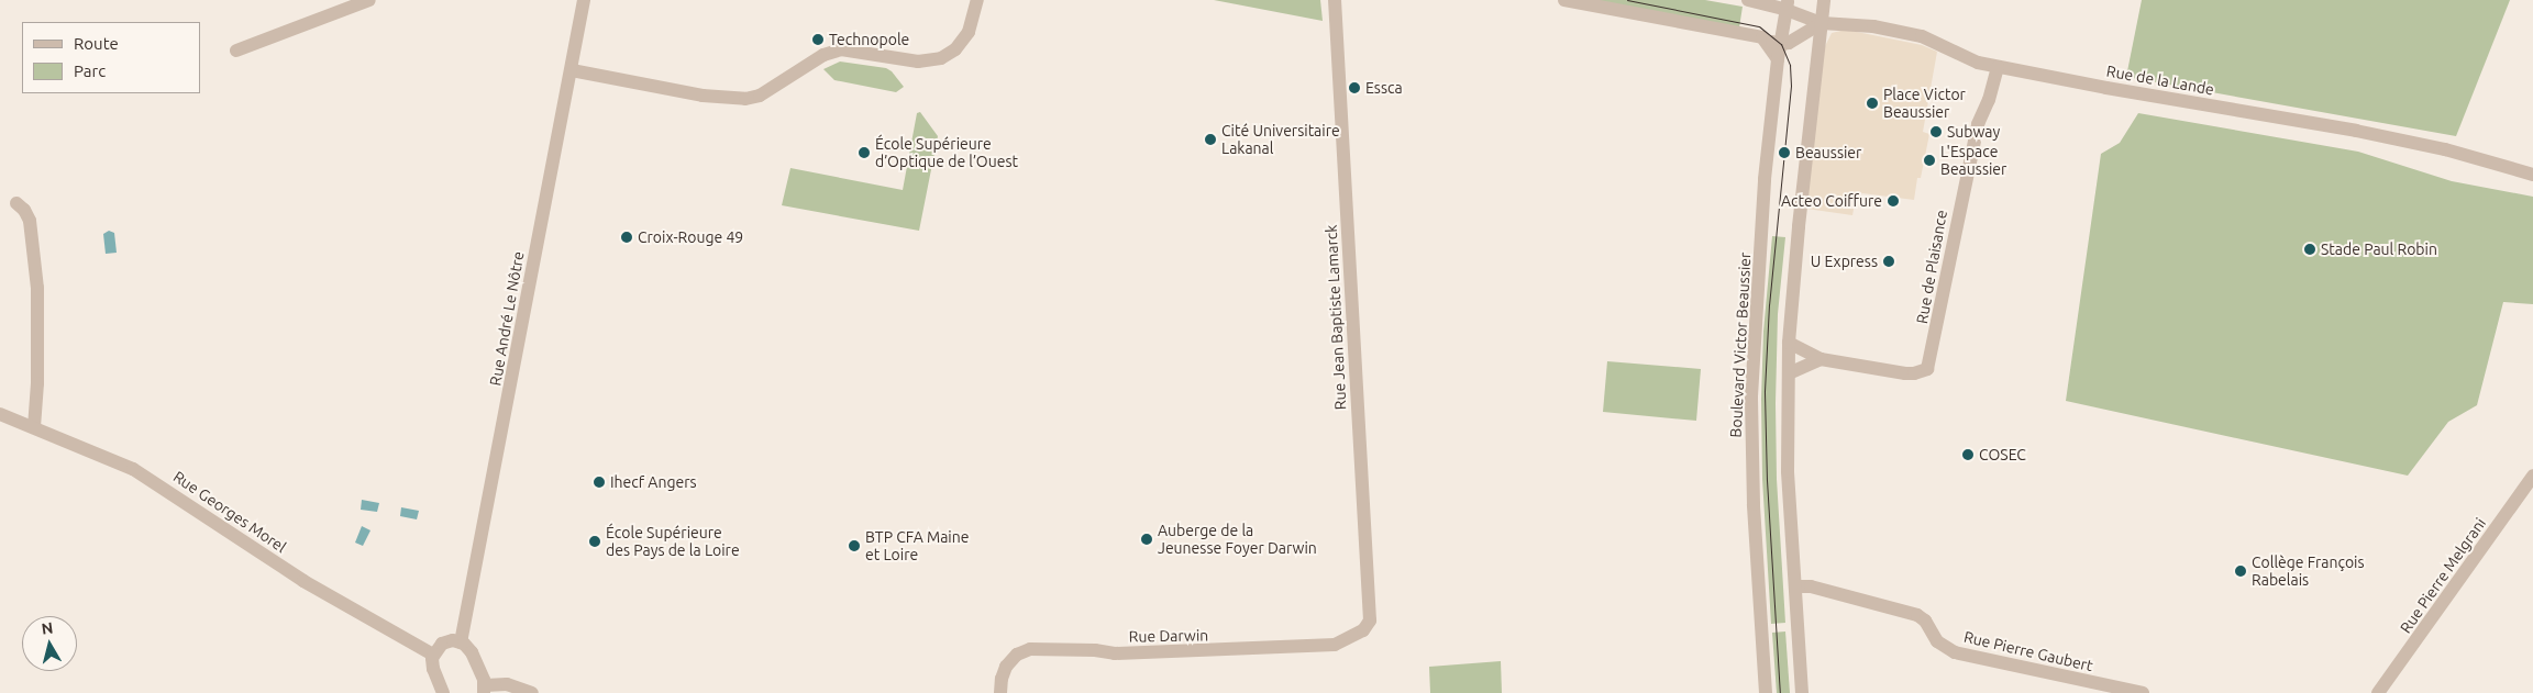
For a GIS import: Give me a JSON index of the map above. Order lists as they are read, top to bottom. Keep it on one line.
{"streets":{"street":["Rue de la Lande","Rue de Plaisance","Rue Jean Baptiste Lamarck","Rue André Le Nôtre","Boulevard Victor Beaussier","Rue Georges Morel","Rue Pierre Melgrani","Rue Darwin","Rue Pierre Gaubert"]},"crossings":[["Rue de la Lande","Rue de Plaisance"],["Rue de la Lande","Boulevard Victor Beaussier"],["Rue Jean Baptiste Lamarck","Rue Darwin"]],"places":["Technopole","Essca","Place Victor Beaussier","Subway","Cité Universitaire Lakanal","École Supérieure d’Optique de l’Ouest","Beaussier","L'Espace Beaussier","Acteo Coiffure","Croix-Rouge 49","Stade Paul Robin","U Express","COSEC","Ihecf Angers","Auberge de la Jeunesse Foyer Darwin","École Supérieure des Pays de la Loire","BTP CFA Maine et Loire","Collège François Rabelais"],"legend":["Route","Parc"],"north":"top"}
